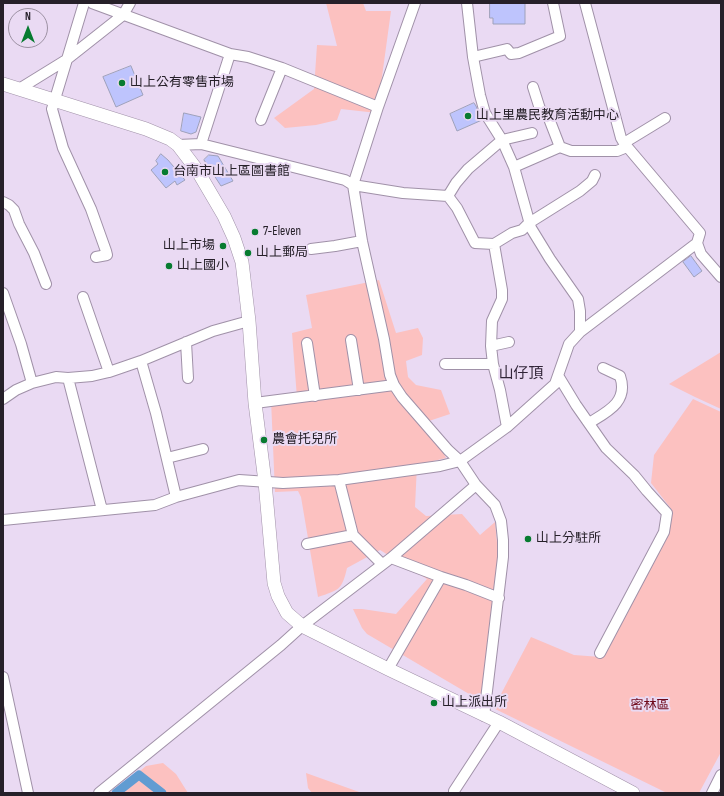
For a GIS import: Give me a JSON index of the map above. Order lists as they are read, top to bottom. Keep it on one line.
{"districts":["山仔頂"],"parks":["密林區"],"places":["山上公有零售市場","山上里農民教育活動中心","台南市山上區圖書館","7-Eleven","山上市場","山上郵局","山上國小","農會托兒所","山上分駐所","山上派出所"],"north":"top"}
